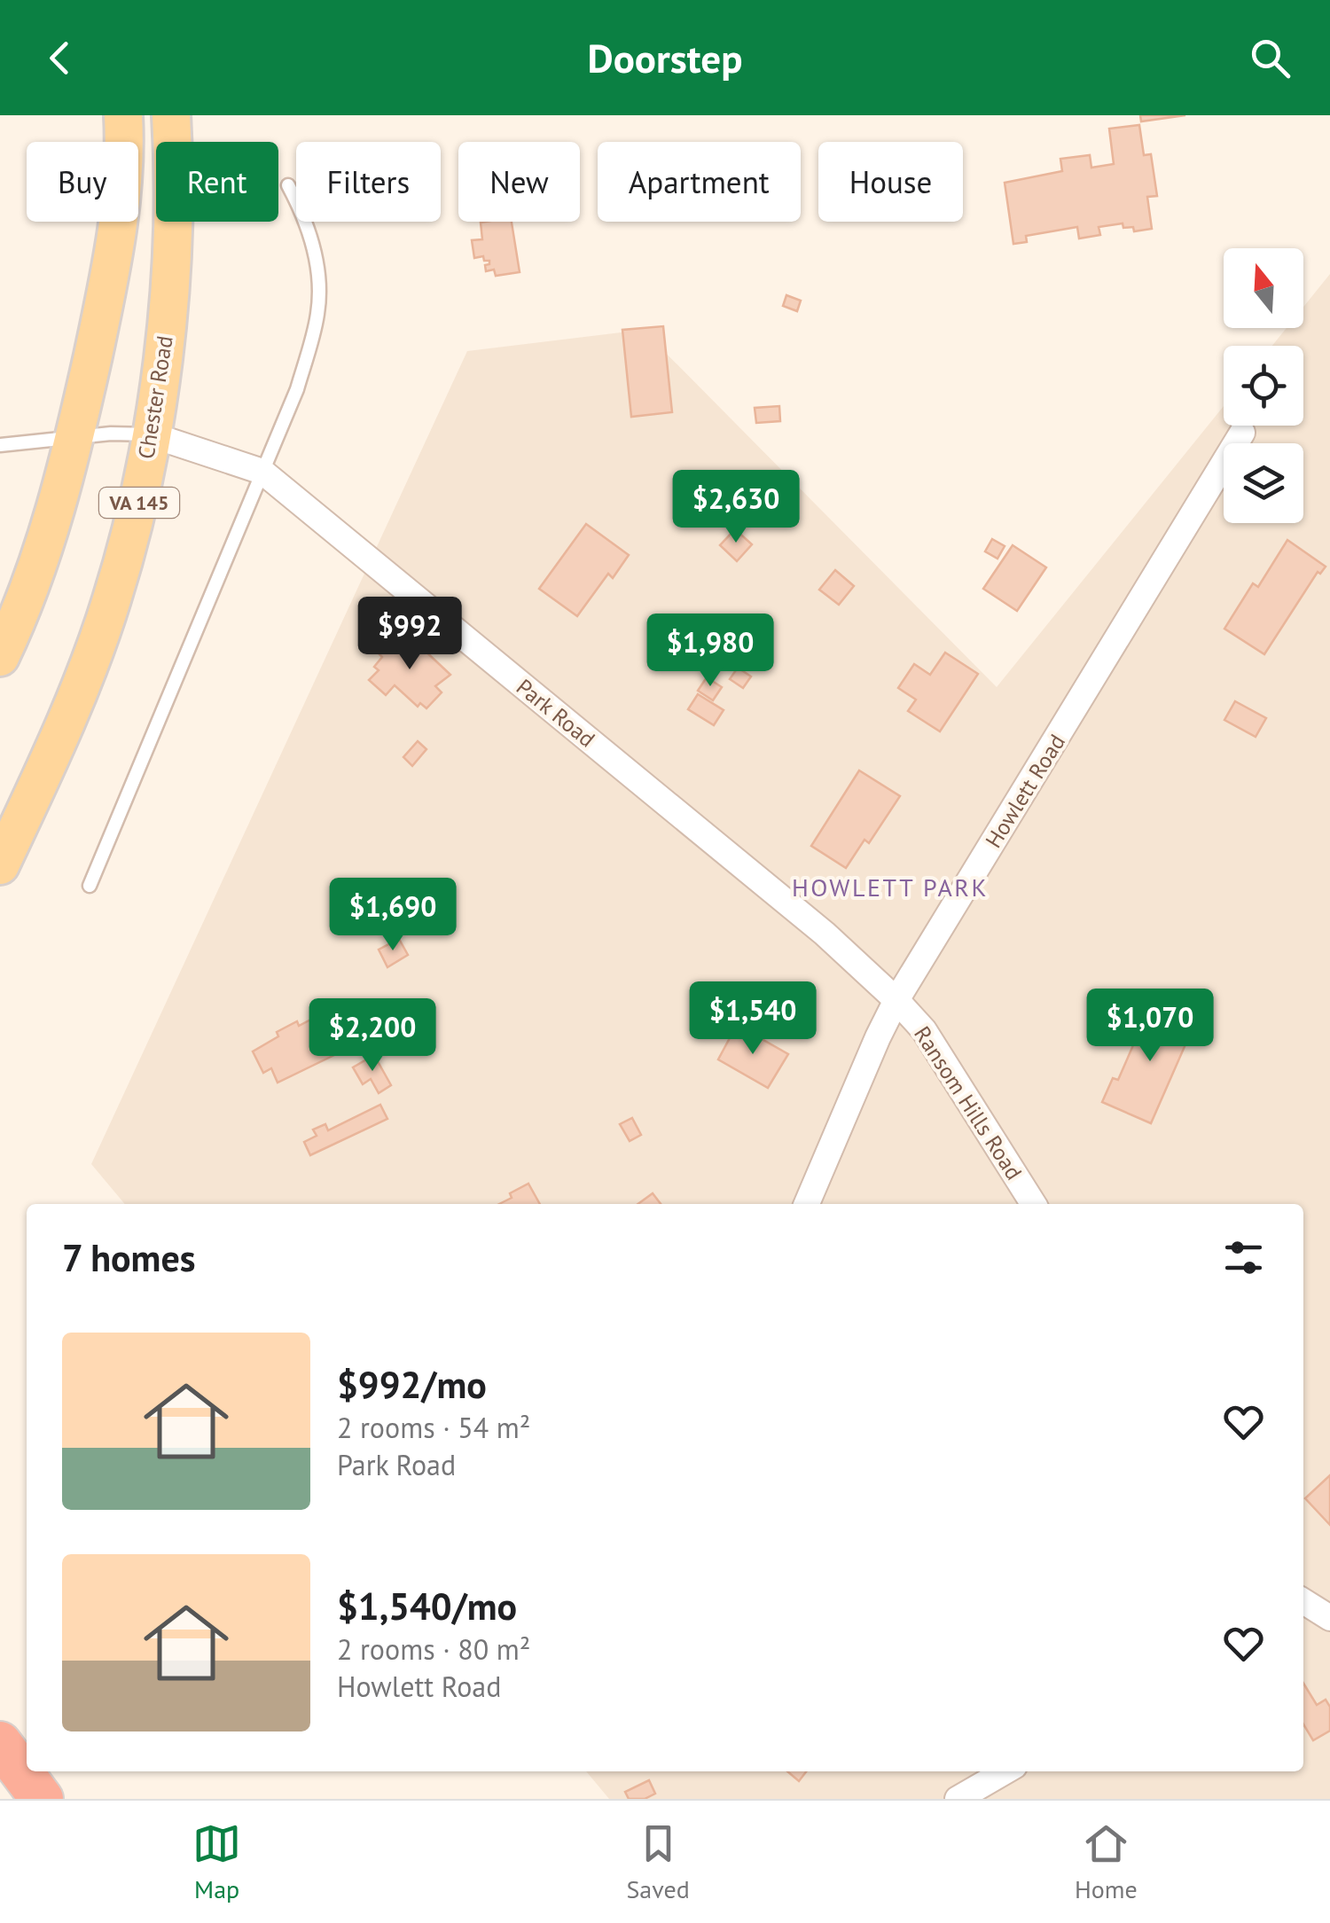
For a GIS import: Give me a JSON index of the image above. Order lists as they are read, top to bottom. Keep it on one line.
{"streets":{"main road":["Chester Road","VA 145"],"street":["Park Road","Howlett Road","Ransom Hills Road"]},"crossings":[["Chester Road","Park Road"],["Park Road","Howlett Road"],["Park Road","Ransom Hills Road"],["Howlett Road","Ransom Hills Road"]],"districts":["HOWLETT PARK"],"north":"top","page":{"header":"Doorstep","chip":["Buy","Rent","Filters","New","Apartment","House"],"price":["$2,630","$992","$1,980","$1,690","$1,540","$1,070","$2,200"],"heading":"7 homes","list":[{"name":"$992/mo","note":"2 rooms · 54 m² · Park Road"},{"name":"$1,540/mo","note":"2 rooms · 80 m² · Howlett Road"}],"tabs":["Map","Saved","Home"]}}
